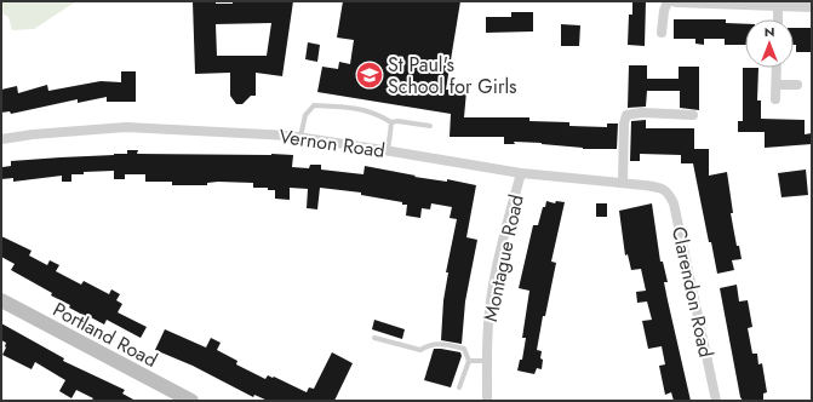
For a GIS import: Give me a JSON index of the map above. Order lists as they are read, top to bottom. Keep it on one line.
{"streets":{"main road":["Portland Road"],"street":["Vernon Road","Montague Road","Clarendon Road"]},"crossings":[["Vernon Road","Montague Road"],["Vernon Road","Clarendon Road"]],"places":{"school or university":["St Paul's School for Girls"]},"north":"top"}
